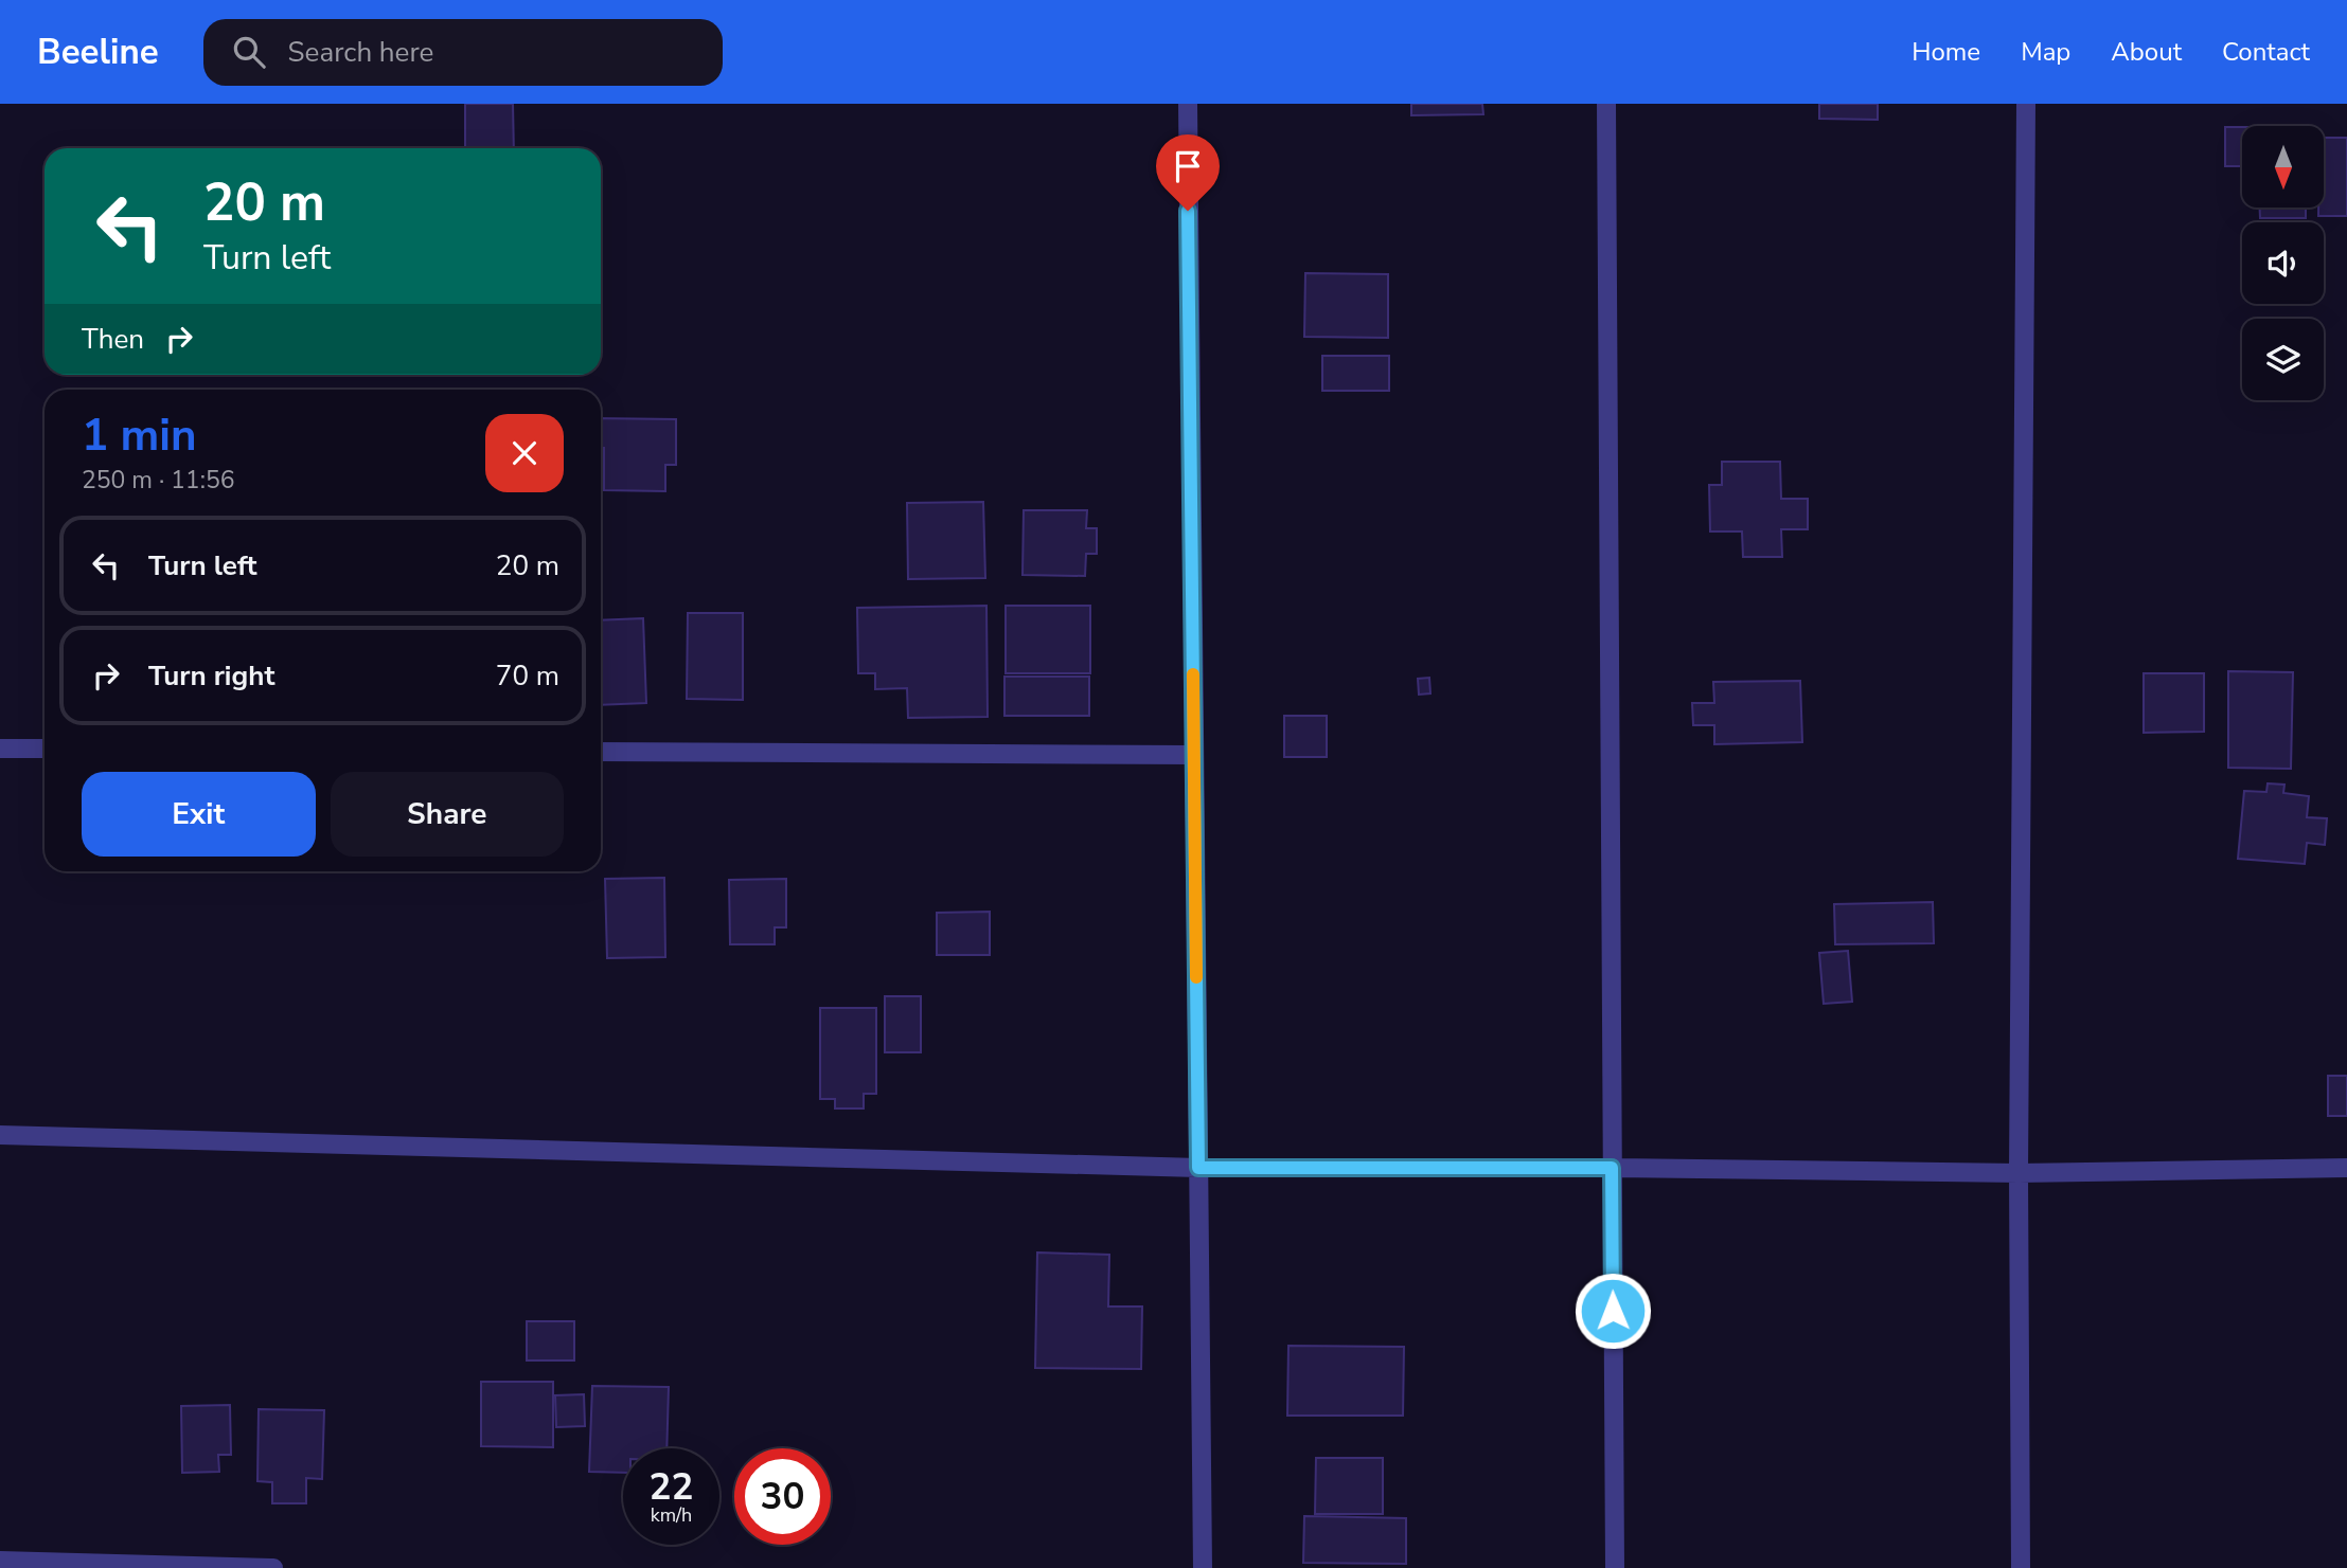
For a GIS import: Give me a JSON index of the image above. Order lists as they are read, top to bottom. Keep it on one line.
{"north":"bottom","page":{"header":"Beeline","search":"Search here","nav":["Home","Map","About","Contact"],"turn":["20 m","Turn left"],"then":"Then","heading":["1 min","250 m · 11:56"],"list":[{"name":"Turn left","value":"20 m"},{"name":"Turn right","value":"70 m"}],"buttons":["Exit","Share"],"speed":"22 km/h","limit":"30"}}
